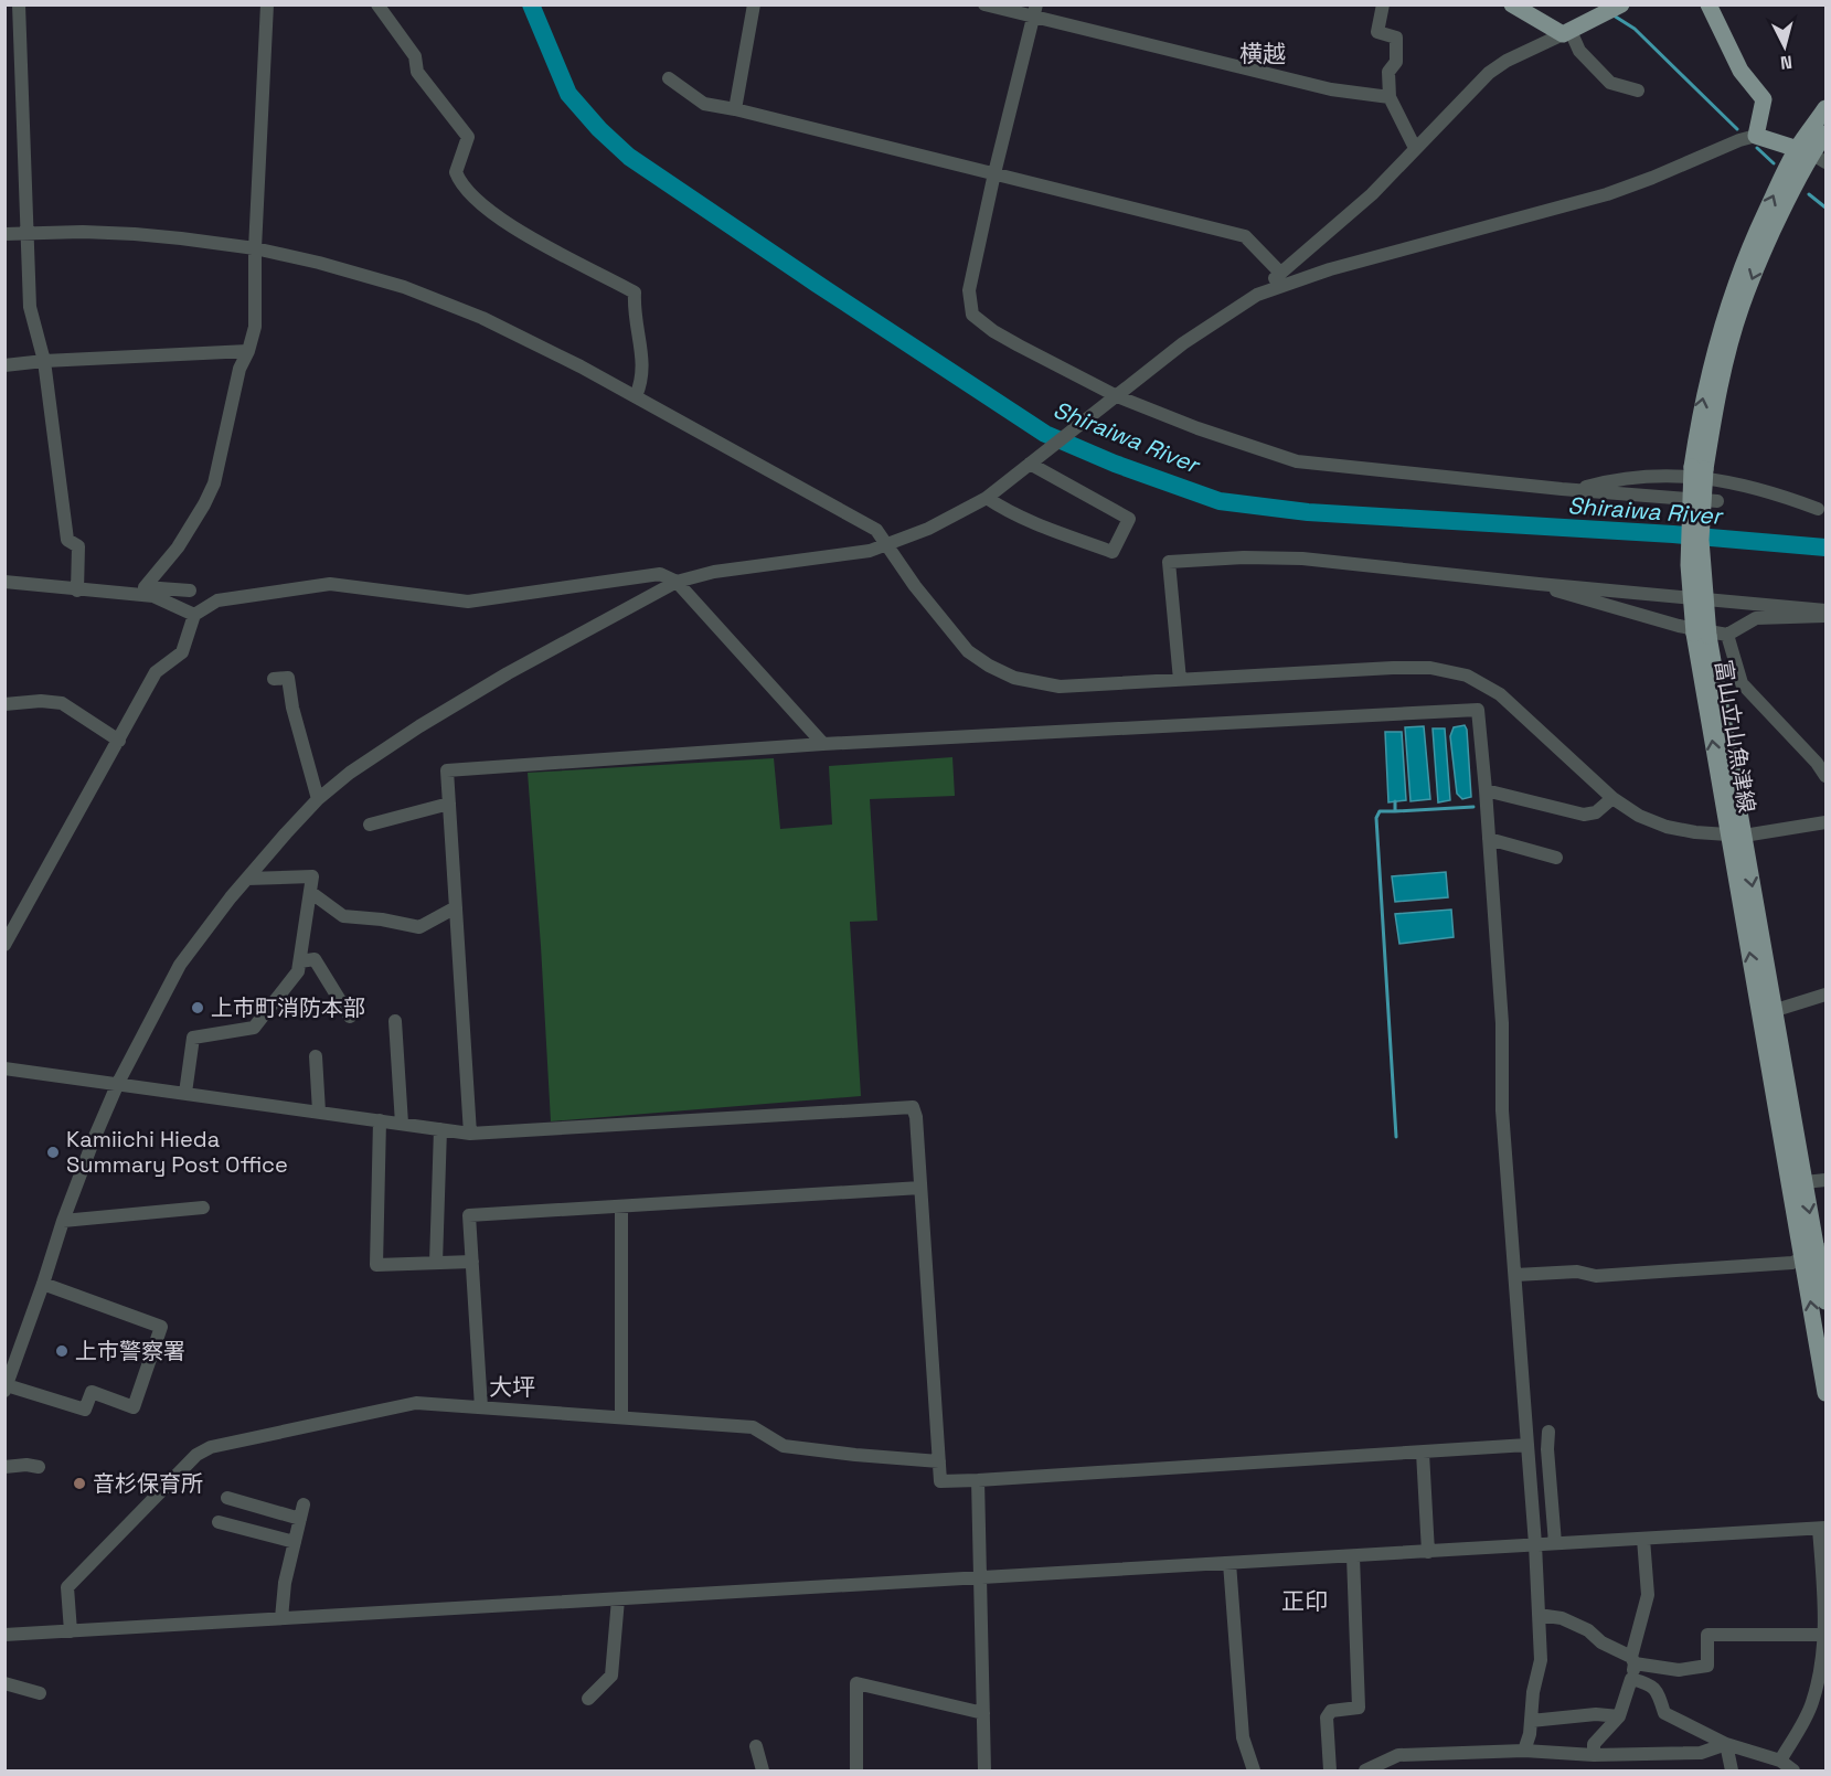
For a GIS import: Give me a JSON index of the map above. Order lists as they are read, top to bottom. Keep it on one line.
{"streets":{"main road":["富山立山魚津線"]},"districts":["横越","大坪","正印"],"water":["Shiraiwa River"],"places":["上市町消防本部","Kamiichi Hieda Summary Post Office","上市警察署","音杉保育所"],"north":"bottom"}
